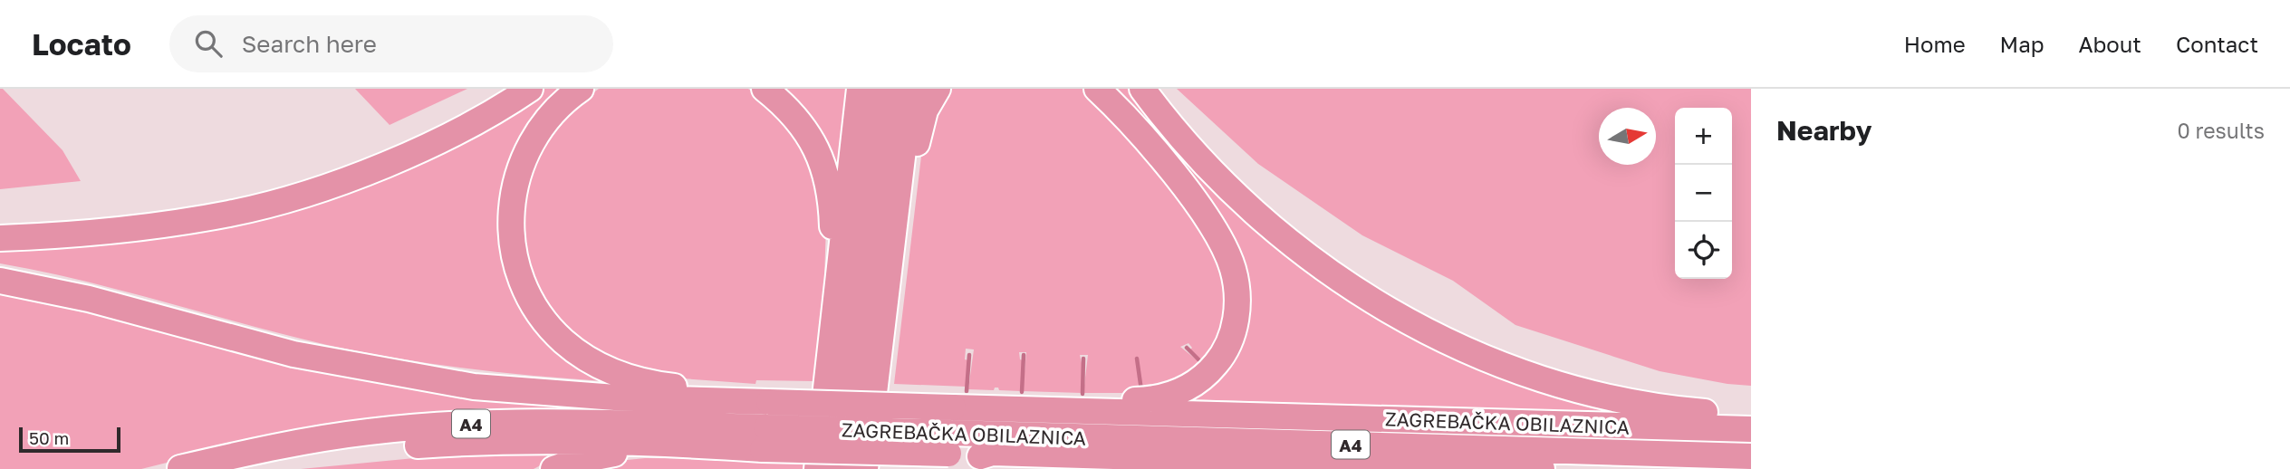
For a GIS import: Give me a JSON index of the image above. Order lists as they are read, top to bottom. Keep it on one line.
{"streets":{"highway":["ZAGREBAČKA OBILAZNICA","A4"]},"scale_bar":"50 m","north":"right","page":{"header":"Locato","search":"Search here","nav":["Home","Map","About","Contact"],"heading":["Nearby","0 results"],"map_buttons":["+","−"],"scale":"50 m"}}
